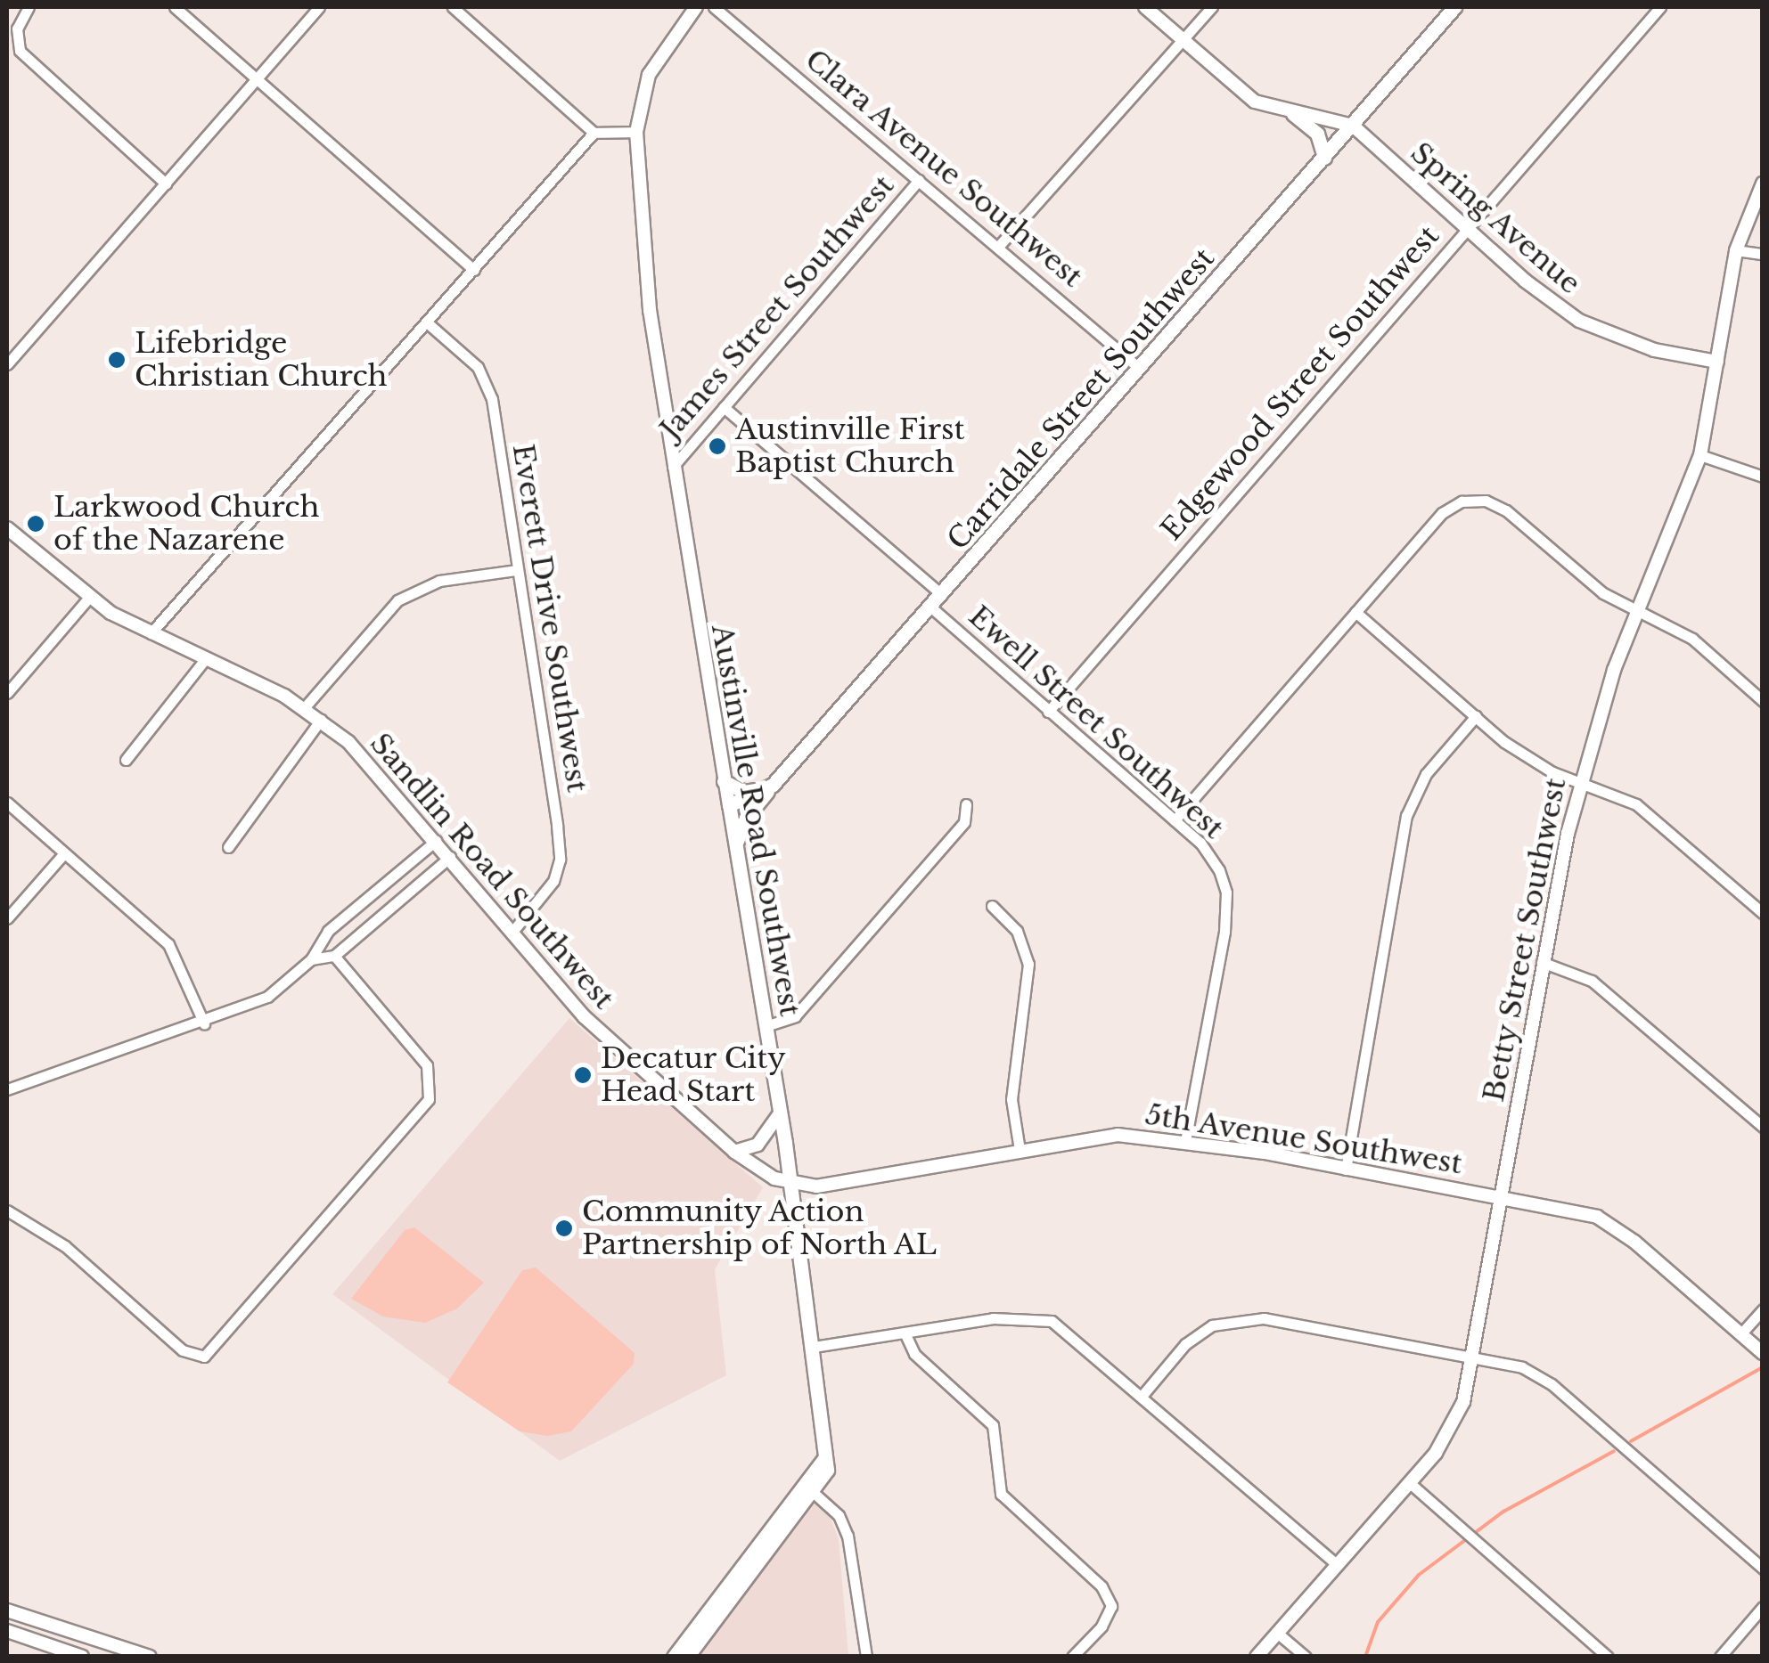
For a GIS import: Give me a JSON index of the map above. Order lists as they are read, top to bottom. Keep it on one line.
{"streets":{"main road":["Carridale Street Southwest","Austinville Road Southwest"],"street":["Clara Avenue Southwest","Spring Avenue","James Street Southwest","Edgewood Street Southwest","Everett Drive Southwest","Ewell Street Southwest","Sandlin Road Southwest","Betty Street Southwest","5th Avenue Southwest"]},"crossings":[["Clara Avenue Southwest","James Street Southwest"],["Clara Avenue Southwest","Carridale Street Southwest"],["Spring Avenue","Edgewood Street Southwest"],["Spring Avenue","Carridale Street Southwest"],["Spring Avenue","Betty Street Southwest"],["James Street Southwest","Austinville Road Southwest"],["Edgewood Street Southwest","Ewell Street Southwest"],["Carridale Street Southwest","Ewell Street Southwest"],["Carridale Street Southwest","Austinville Road Southwest"],["Everett Drive Southwest","Sandlin Road Southwest"],["Ewell Street Southwest","5th Avenue Southwest"],["Austinville Road Southwest","Sandlin Road Southwest"],["Austinville Road Southwest","5th Avenue Southwest"],["Sandlin Road Southwest","5th Avenue Southwest"],["Betty Street Southwest","5th Avenue Southwest"]],"places":["Lifebridge Christian Church","Austinville First Baptist Church","Larkwood Church of the Nazarene","Decatur City Head Start","Community Action Partnership of North AL"]}
